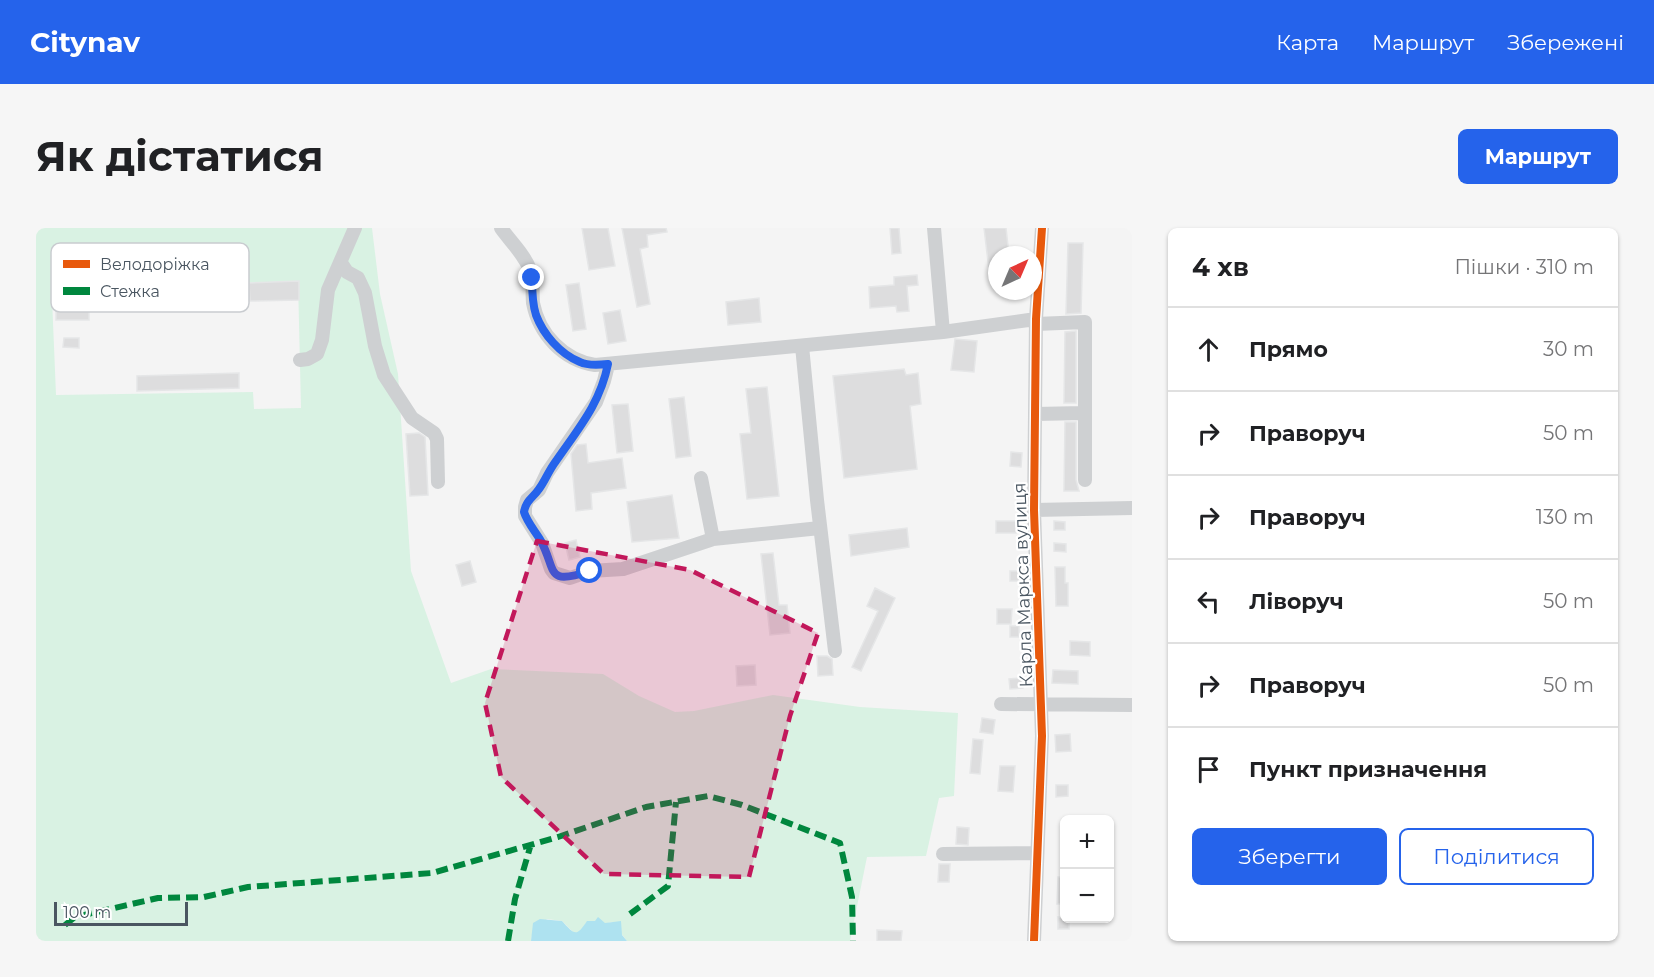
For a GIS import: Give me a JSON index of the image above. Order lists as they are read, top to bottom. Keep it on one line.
{"streets":{"street":["Карла Маркса вулиця"]},"legend":["Велодоріжка","Стежка"],"scale_bar":"100 m","north":"top right","page":{"header":"Citynav","nav":["Карта","Маршрут","Збережені"],"buttons":["Маршрут",["Зберегти","Поділитися"]],"title":"Як дістатися","heading":["4 хв","Пішки · 310 m"],"list":[["Прямо","30 m"],["Праворуч","50 m"],["Праворуч","130 m"],["Ліворуч","50 m"],["Праворуч","50 m"],"Пункт призначення"],"map_buttons":["+","−"],"scale":"100 m"}}
